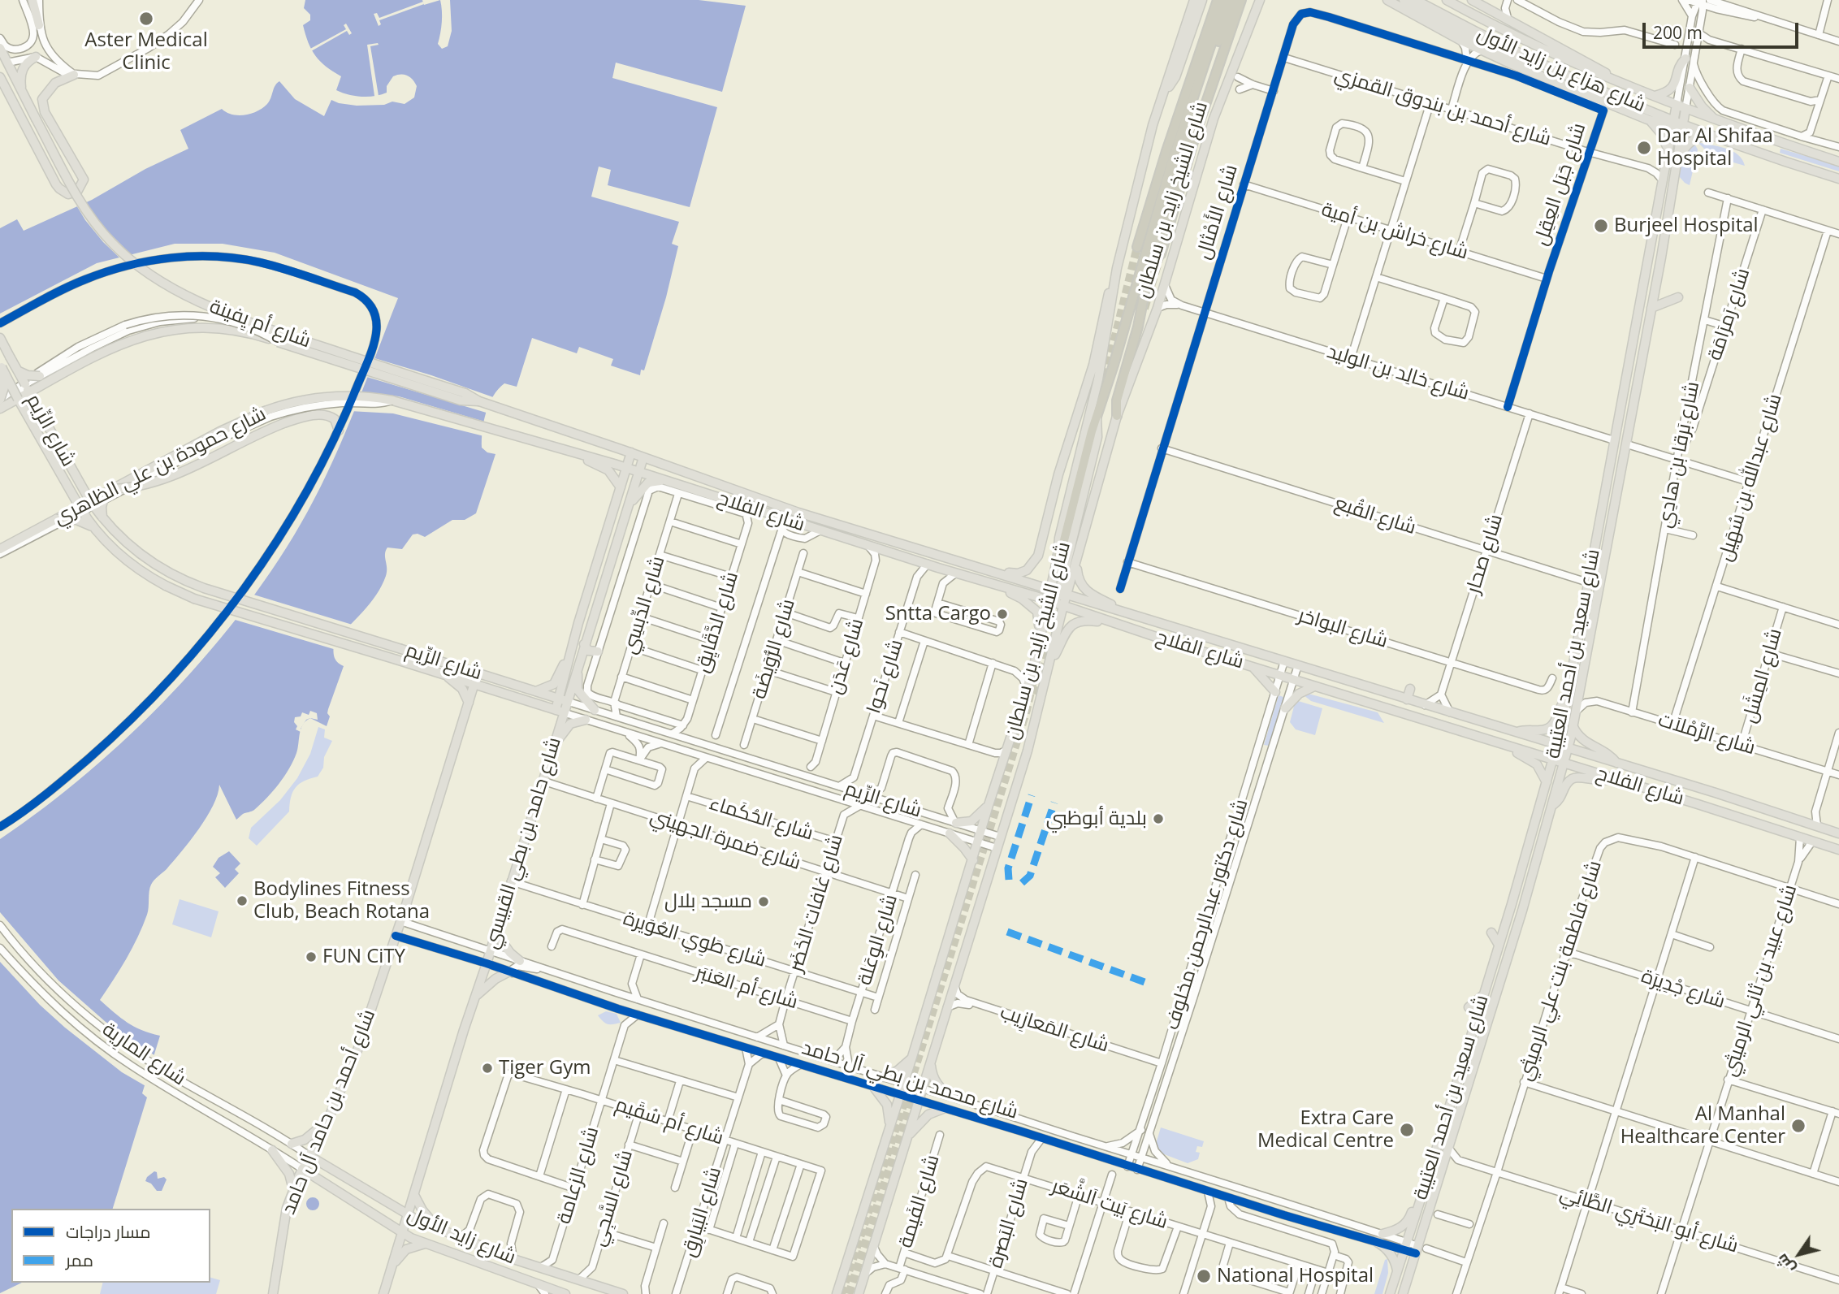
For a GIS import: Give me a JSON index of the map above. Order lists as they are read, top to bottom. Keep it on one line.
{"streets":{"highway":["شارع الشيخ زايد بن سلطان"],"main road":["شارع هزاع بن زايد الأول","شارع أم يِفينة","شارع الرِّيم","شارع حمودة بن علي الظاهري","شارع الفلاح","شارع سعيد بن أحمد العتيبة","شارع حامد بن بطي القبيسي","شارع أحمد بن حامد آل حامد","شارع زايد الأول"],"street":["شارع أحمد بن بندوق القمزي","شارع جَبَل العِقِل","شارع الأَمْثال","شارع خراش بن أمية","شارع رَمرَامَة","شارع خالِد بن الوليد","شارع بَرقا بن هادِي","شارع عبدالله بن سُهَيل","شارع القُبع","شارع صحار","شارع الدِّبسِي","شارع الدَّقَايِق","شارع البواخر","شارع الرُّوَيضَة","شارع عَدَن","شارع المِشَل","شارع نَحوا","شارع الرَّمْلاَت","شارع الحُكَماء","شارع ضمرة الجهيني","شارع غافات الخَضَر","شارع دكتور عبدالرحمن مخلوف","شارع طَوِي العُوَيرة","شارع الوِعَلة","شارع فاطمة بنت علي الرميثي","شارع عبيد بن ثاني الرميثي","شارع أم العَنبَر","شارع جْدِيرَة","شارع المَعازِيب","شارع المارِية","شارع محمد بن بطي آل حامد","شارع أم سُقَيم","شارع الزعامة","شارع السَّجِي","شارع الفَيمة","شارع بَيت اَلشَّعَر","شارع البَيارِق","شارع أبو البَختَرِي الطَّائِي","شارع البَصرة"]},"crossings":[["شارع هزاع بن زايد الأول","شارع سعيد بن أحمد العتيبة"],["شارع أحمد بن بندوق القمزي","شارع جَبَل العِقِل"],["شارع أحمد بن بندوق القمزي","شارع الأَمْثال"],["شارع أحمد بن بندوق القمزي","شارع سعيد بن أحمد العتيبة"],["شارع جَبَل العِقِل","شارع الأَمْثال"],["شارع جَبَل العِقِل","شارع خراش بن أمية"],["شارع جَبَل العِقِل","شارع خالِد بن الوليد"],["شارع الشيخ زايد بن سلطان","شارع خالِد بن الوليد"],["شارع الشيخ زايد بن سلطان","شارع الرِّيم"],["شارع الشيخ زايد بن سلطان","شارع الفلاح"],["شارع الشيخ زايد بن سلطان","شارع المَعازِيب"],["شارع الشيخ زايد بن سلطان","شارع محمد بن بطي آل حامد"],["شارع الأَمْثال","شارع خراش بن أمية"],["شارع الأَمْثال","شارع خالِد بن الوليد"],["شارع الأَمْثال","شارع القُبع"],["شارع الأَمْثال","شارع البواخر"],["شارع رَمرَامَة","شارع بَرقا بن هادِي"],["شارع أم يِفينة","شارع الفلاح"],["شارع خالِد بن الوليد","شارع صحار"],["شارع خالِد بن الوليد","شارع سعيد بن أحمد العتيبة"],["شارع الرِّيم","شارع حمودة بن علي الظاهري"],["شارع الرِّيم","شارع الدِّبسِي"],["شارع الرِّيم","شارع حامد بن بطي القبيسي"],["شارع الرِّيم","شارع غافات الخَضَر"],["شارع الرِّيم","شارع أحمد بن حامد آل حامد"],["شارع بَرقا بن هادِي","شارع الرَّمْلاَت"],["شارع حمودة بن علي الظاهري","شارع الفلاح"],["شارع عبدالله بن سُهَيل","شارع الرَّمْلاَت"],["شارع الفلاح","شارع سعيد بن أحمد العتيبة"],["شارع الفلاح","شارع عَدَن"],["شارع الفلاح","شارع نَحوا"],["شارع الفلاح","شارع حامد بن بطي القبيسي"],["شارع الفلاح","شارع دكتور عبدالرحمن مخلوف"],["شارع الفلاح","شارع عبيد بن ثاني الرميثي"],["شارع القُبع","شارع صحار"],["شارع القُبع","شارع سعيد بن أحمد العتيبة"],["شارع صحار","شارع البواخر"],["شارع سعيد بن أحمد العتيبة","شارع الرَّمْلاَت"],["شارع سعيد بن أحمد العتيبة","شارع محمد بن بطي آل حامد"],["شارع المِشَل","شارع الرَّمْلاَت"],["شارع الحُكَماء","شارع غافات الخَضَر"],["شارع ضمرة الجهيني","شارع حامد بن بطي القبيسي"],["شارع ضمرة الجهيني","شارع غافات الخَضَر"],["شارع ضمرة الجهيني","شارع الوِعَلة"],["شارع حامد بن بطي القبيسي","شارع طَوِي العُوَيرة"],["شارع حامد بن بطي القبيسي","شارع محمد بن بطي آل حامد"],["شارع حامد بن بطي القبيسي","شارع زايد الأول"],["شارع غافات الخَضَر","شارع طَوِي العُوَيرة"],["شارع غافات الخَضَر","شارع أم العَنبَر"],["شارع غافات الخَضَر","شارع محمد بن بطي آل حامد"],["شارع دكتور عبدالرحمن مخلوف","شارع المَعازِيب"],["شارع دكتور عبدالرحمن مخلوف","شارع محمد بن بطي آل حامد"],["شارع طَوِي العُوَيرة","شارع الوِعَلة"],["شارع الوِعَلة","شارع أم العَنبَر"],["شارع الوِعَلة","شارع محمد بن بطي آل حامد"],["شارع فاطمة بنت علي الرميثي","شارع عبيد بن ثاني الرميثي"],["شارع فاطمة بنت علي الرميثي","شارع جْدِيرَة"],["شارع فاطمة بنت علي الرميثي","شارع محمد بن بطي آل حامد"],["شارع فاطمة بنت علي الرميثي","شارع أبو البَختَرِي الطَّائِي"],["شارع عبيد بن ثاني الرميثي","شارع جْدِيرَة"],["شارع عبيد بن ثاني الرميثي","شارع أبو البَختَرِي الطَّائِي"],["شارع المارِية","شارع أحمد بن حامد آل حامد"],["شارع المارِية","شارع زايد الأول"],["شارع محمد بن بطي آل حامد","شارع أحمد بن حامد آل حامد"],["شارع محمد بن بطي آل حامد","شارع البَيارِق"],["شارع محمد بن بطي آل حامد","شارع البَصرة"],["شارع أحمد بن حامد آل حامد","شارع زايد الأول"],["شارع أم سُقَيم","شارع الزعامة"],["شارع أم سُقَيم","شارع السَّجِي"],["شارع أم سُقَيم","شارع البَيارِق"],["شارع السَّجِي","شارع زايد الأول"],["شارع بَيت اَلشَّعَر","شارع البَصرة"]],"places":["Aster Medical Clinic","Dar Al Shifaa Hospital","Burjeel Hospital","Sntta Cargo","بلدية أبوظبي","Bodylines Fitness Club, Beach Rotana","مسجد بلال","FUN CiTY","Tiger Gym","Al Manhal Healthcare Center","Extra Care Medical Centre","National Hospital"],"legend":["مسار دراجات","ممر"],"scale_bar":"200 m","north":"bottom left"}
